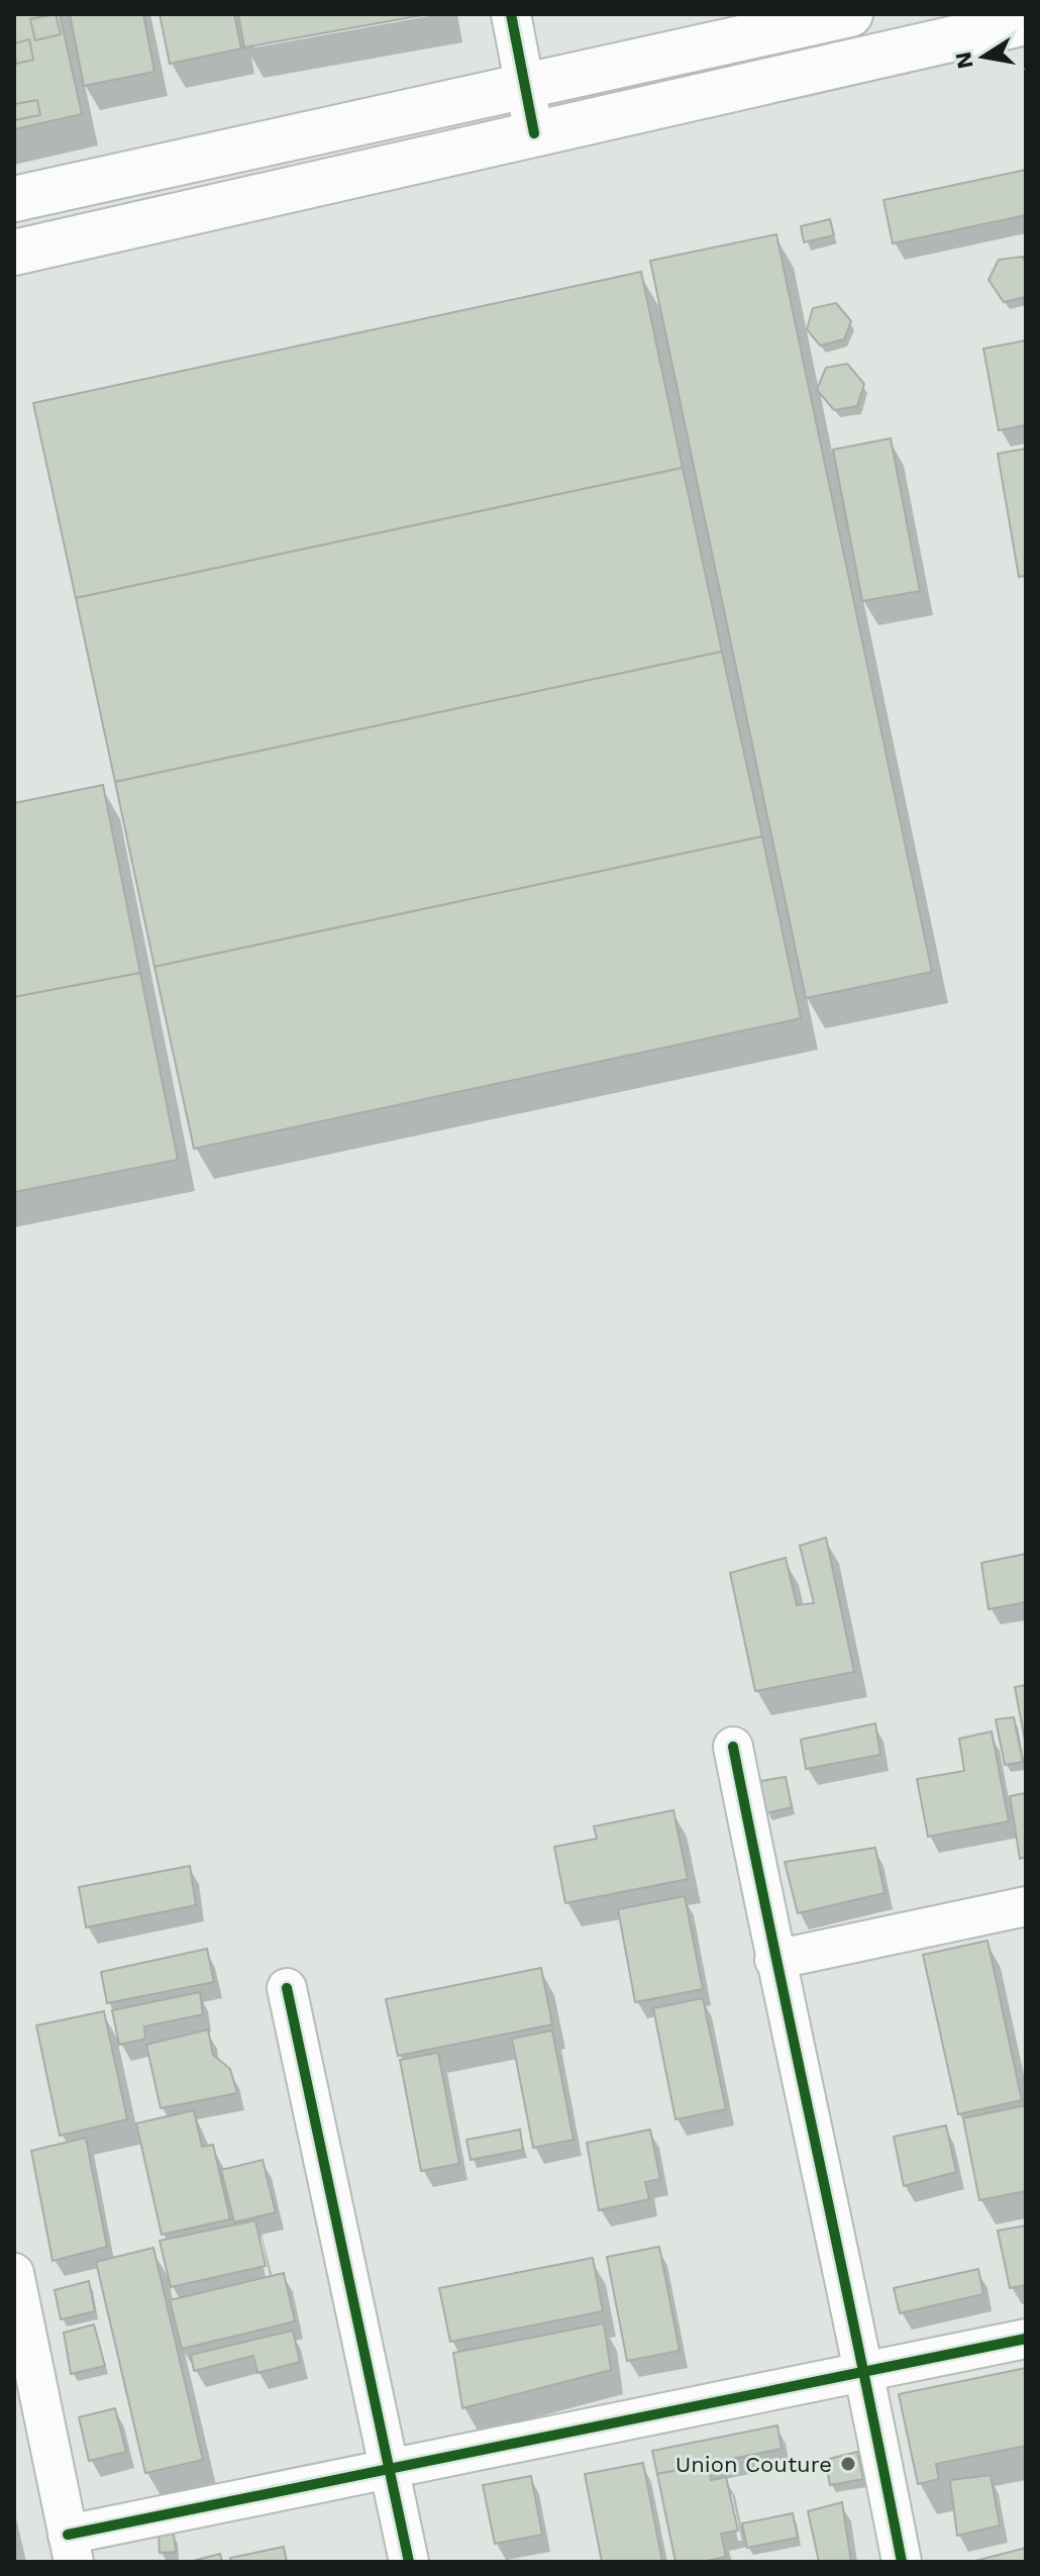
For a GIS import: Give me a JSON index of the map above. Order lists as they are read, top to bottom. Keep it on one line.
{"places":["Union Couture"],"north":"left"}
